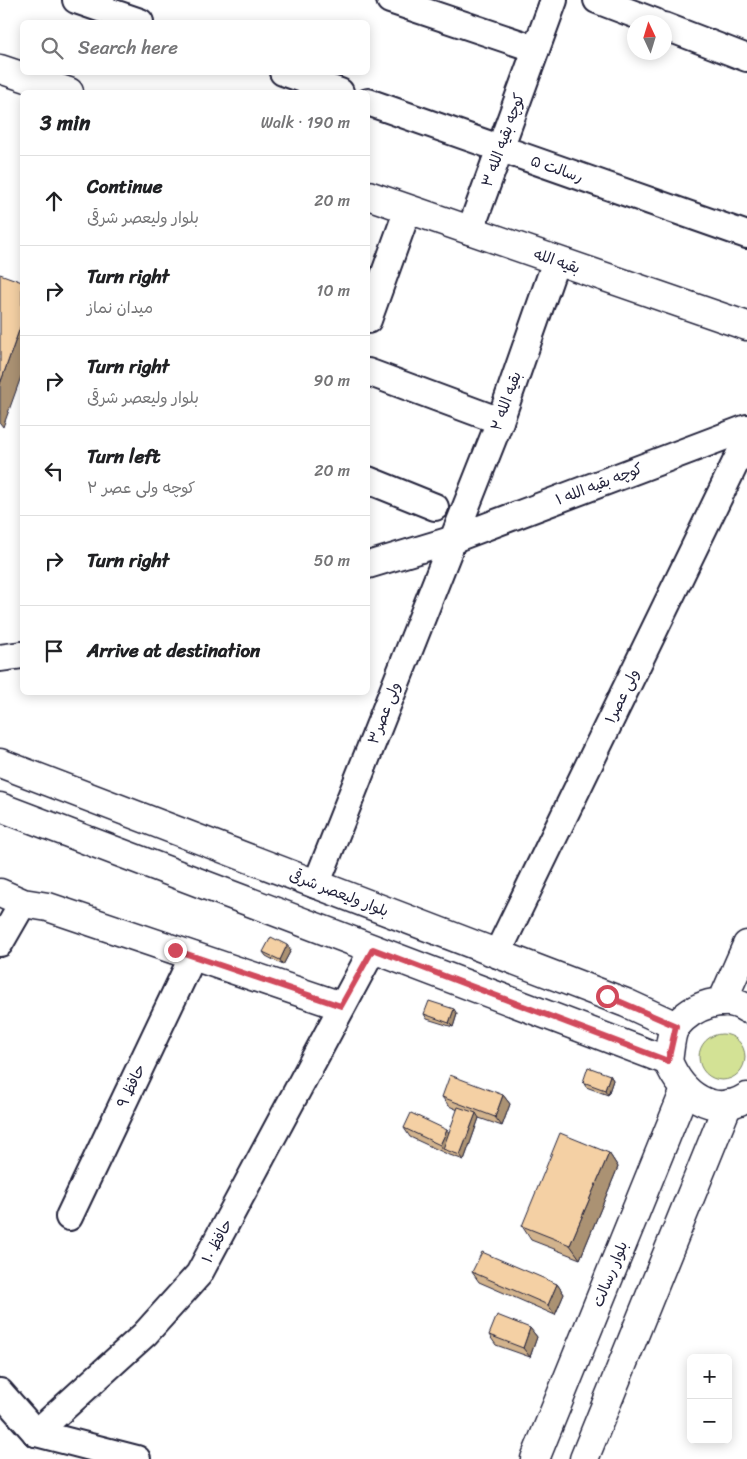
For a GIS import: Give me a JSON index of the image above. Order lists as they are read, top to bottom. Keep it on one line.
{"streets":{"main road":["بقیه الله","بلوار ولیعصر شرقی","بلوار رسالت"],"street":["کوچه بقیه الله ۳","رسالت ۵","بقیه الله ۲","کوچه بقیه الله ۱","ولی عصر۱","ولی عصر۳","حافظ ۹","حافظ ۱۰"]},"crossings":[["کوچه بقیه الله ۳","رسالت ۵"],["کوچه بقیه الله ۳","بقیه الله"],["بقیه الله","بقیه الله ۲"],["بقیه الله ۲","کوچه بقیه الله ۱"],["بقیه الله ۲","ولی عصر۳"],["کوچه بقیه الله ۱","ولی عصر۳"],["ولی عصر۱","بلوار ولیعصر شرقی"],["ولی عصر۳","بلوار ولیعصر شرقی"]],"north":"top","page":{"search":"Search here","heading":["3 min","Walk · 190 m"],"list":[["Continue","بلوار ولیعصر شرقی","20 m"],["Turn right","میدان نماز","10 m"],["Turn right","بلوار ولیعصر شرقی","90 m"],["Turn left","کوچه ولی عصر ۲","20 m"],["Turn right","50 m"],"Arrive at destination"],"map_buttons":["+","−"]}}
